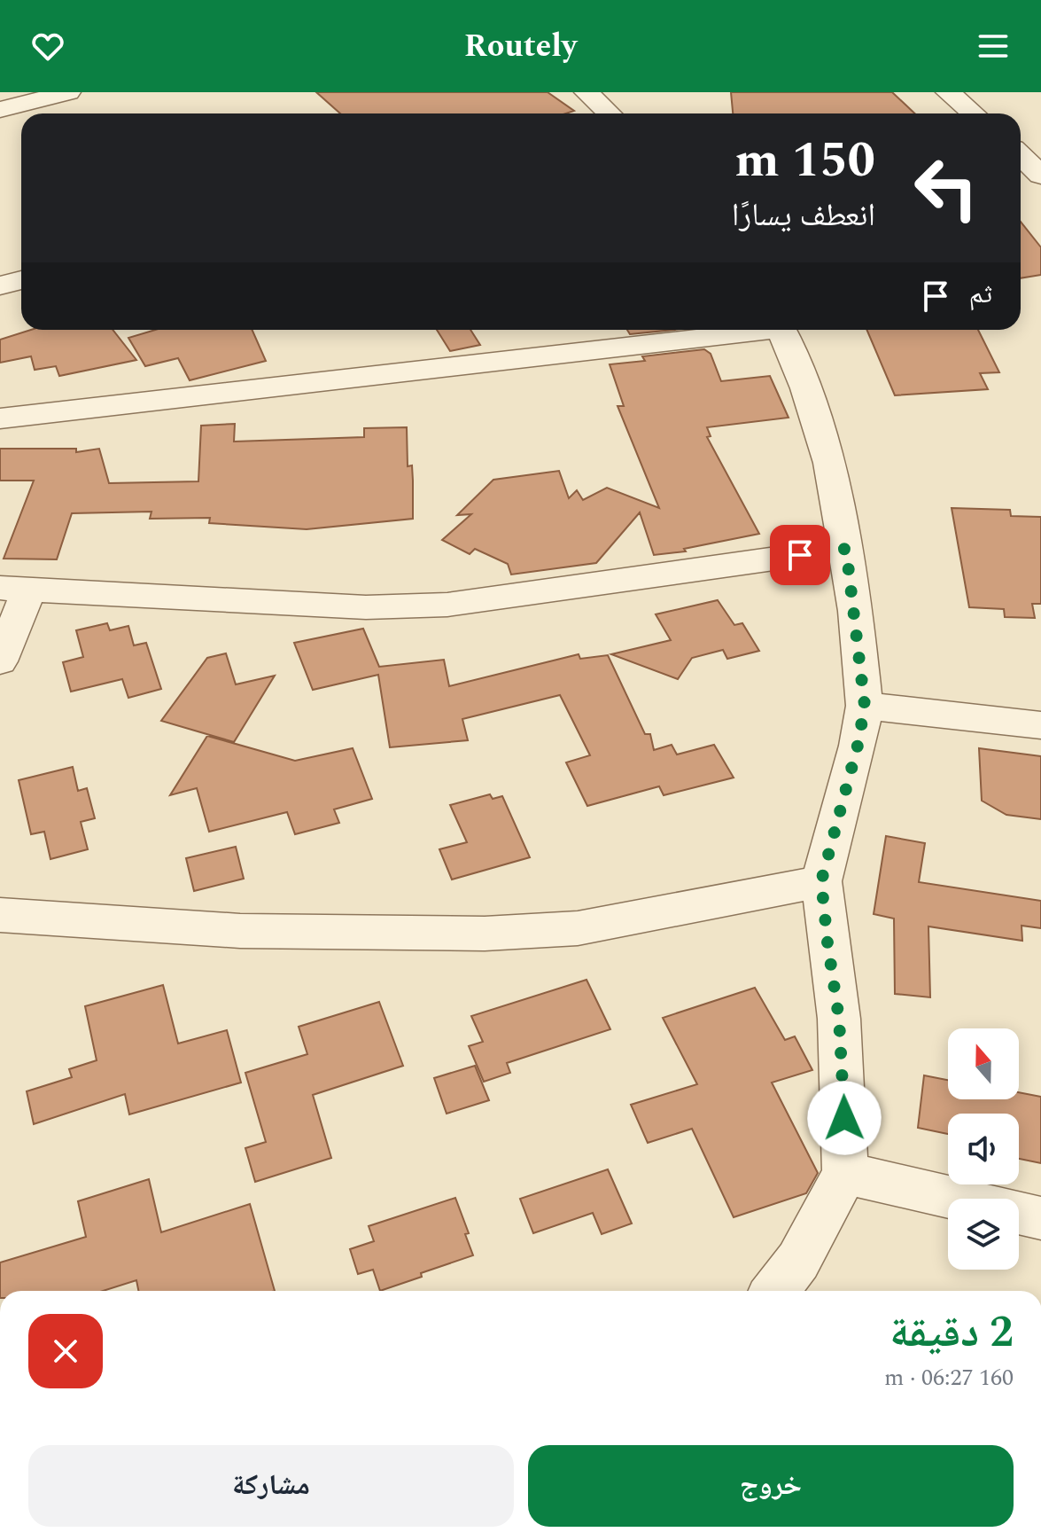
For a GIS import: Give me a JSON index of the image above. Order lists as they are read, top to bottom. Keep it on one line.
{"north":"top","page":{"header":"Routely","turn":["150 m","انعطف يسارًا"],"then":"ثم","heading":["2 دقيقة","160 m · 06:27"],"buttons":["خروج","مشاركة"]}}
